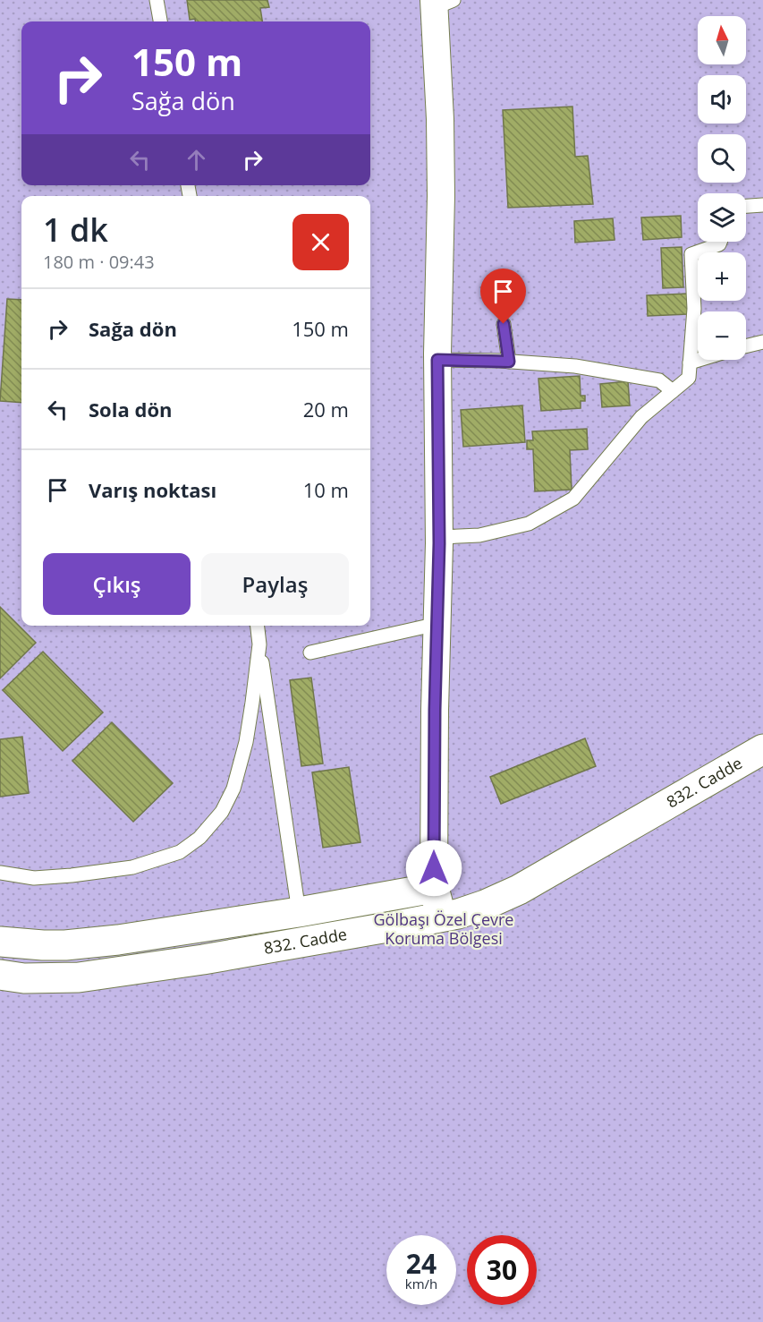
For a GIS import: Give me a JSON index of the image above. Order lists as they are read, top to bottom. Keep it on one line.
{"streets":{"street":["832. Cadde"]},"parks":["Gölbaşı Özel Çevre Koruma Bölgesi"],"north":"top","page":{"map_buttons":["+","−"],"turn":["150 m","Sağa dön"],"heading":["1 dk","180 m · 09:43"],"list":[{"name":"Sağa dön","value":"150 m"},{"name":"Sola dön","value":"20 m"},{"name":"Varış noktası","value":"10 m"}],"buttons":["Çıkış","Paylaş"],"speed":"24 km/h","limit":"30"}}
